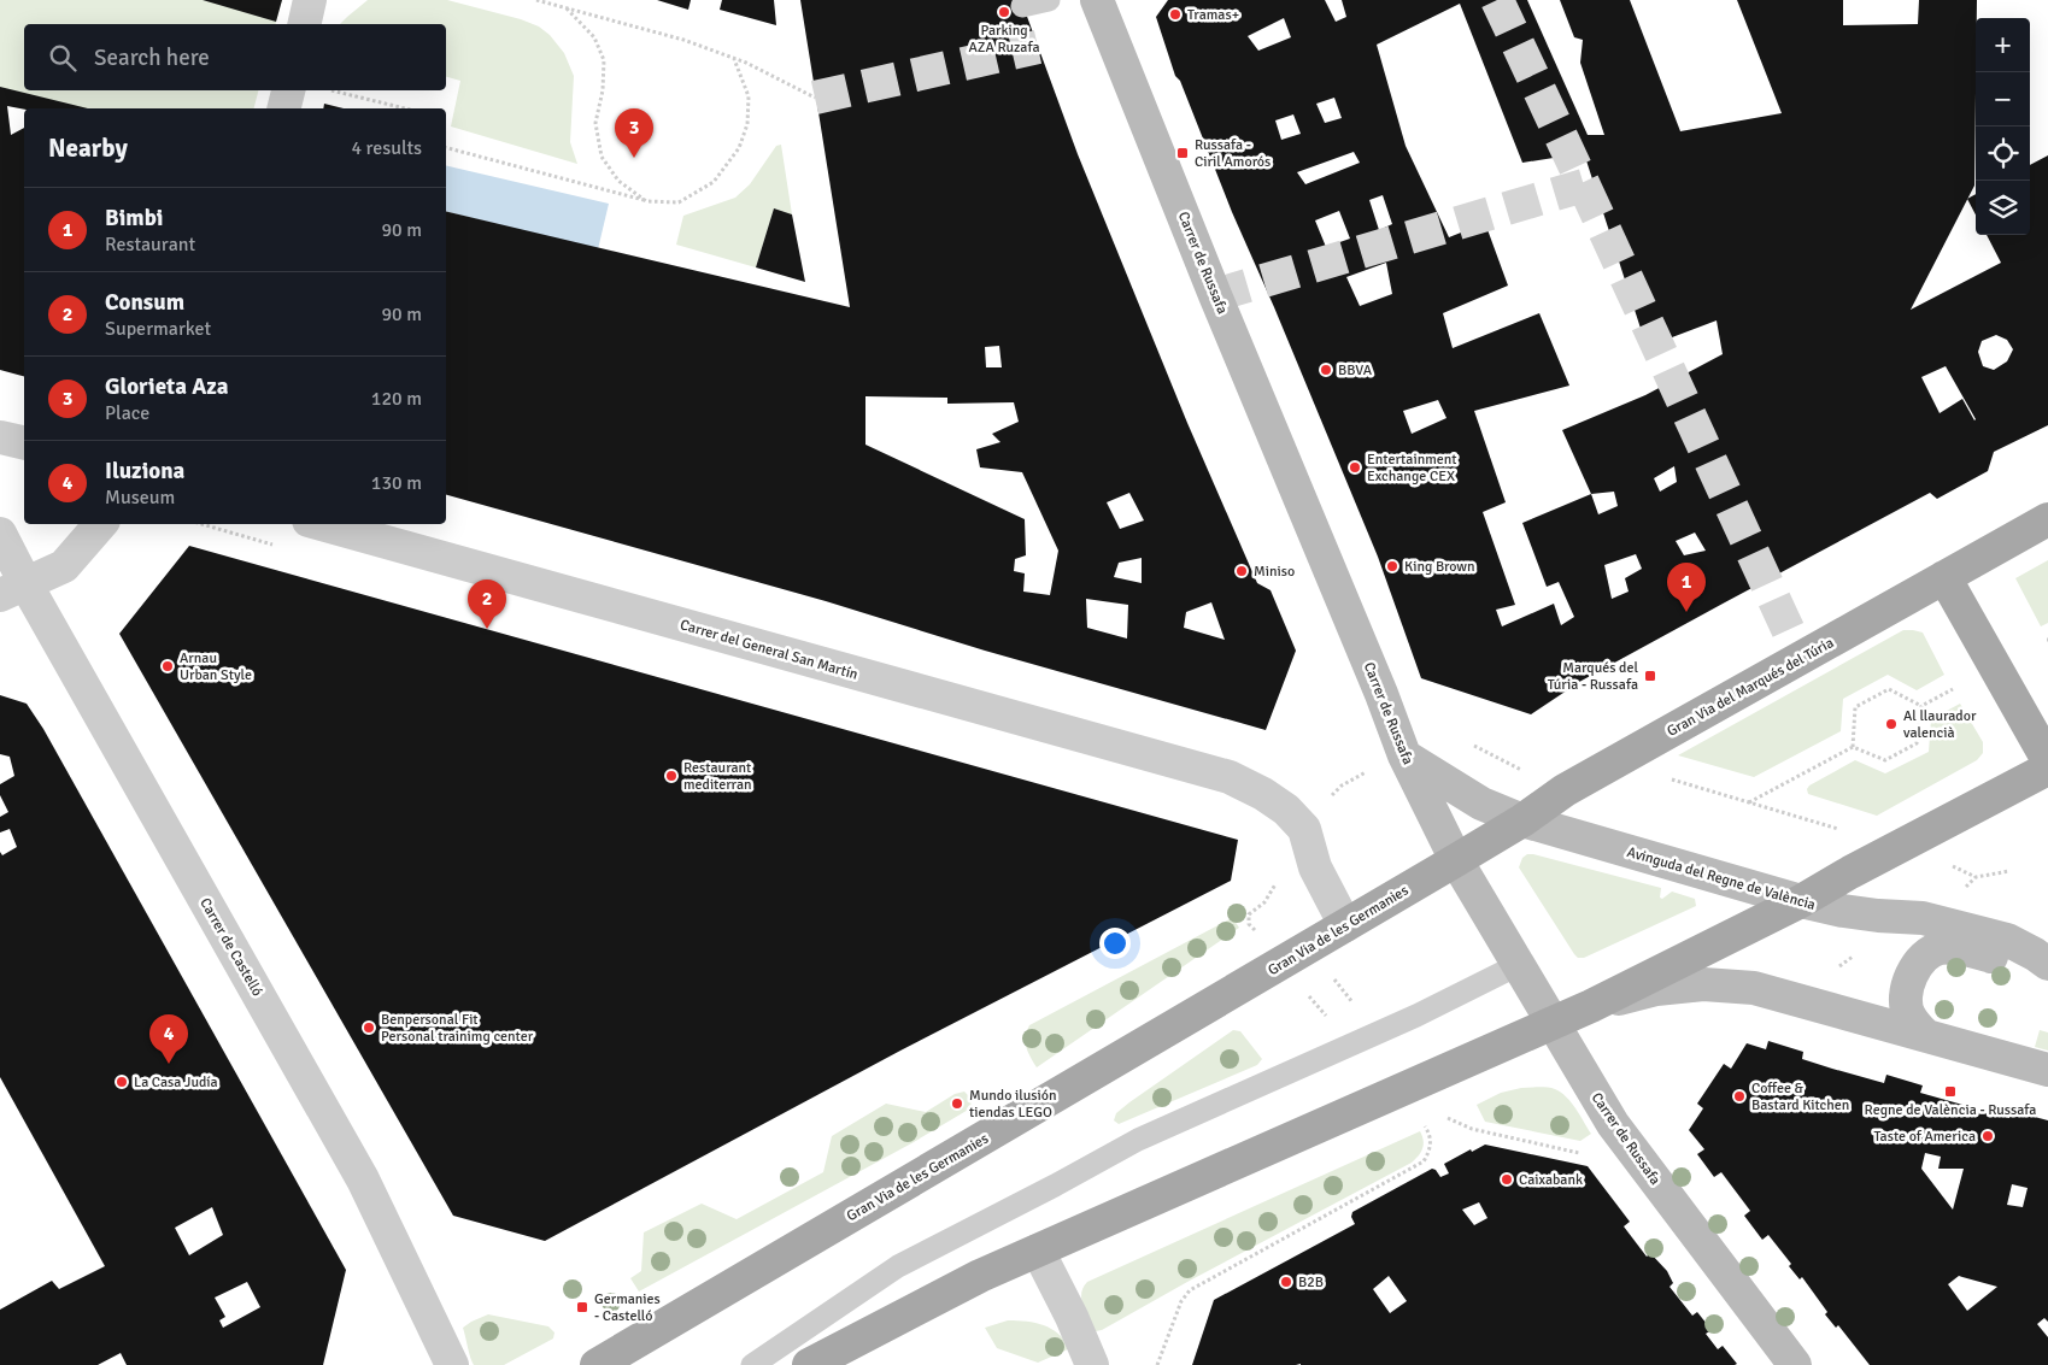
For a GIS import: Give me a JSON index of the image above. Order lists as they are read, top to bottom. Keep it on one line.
{"streets":{"main road":["Gran Via del Marqués del Túria","Gran Via de les Germanies"],"street":["Carrer de Russafa","Carrer del General San Martín","Avinguda del Regne de València","Carrer de Castelló"]},"crossings":[["Carrer de Russafa","Gran Via del Marqués del Túria"],["Carrer de Russafa","Avinguda del Regne de València"],["Carrer de Russafa","Gran Via de les Germanies"],["Gran Via del Marqués del Túria","Avinguda del Regne de València"],["Gran Via del Marqués del Túria","Gran Via de les Germanies"]],"places":{"other":["Parking AZA Ruzafa","Tramas+","BBVA","Entertainment Exchange CEX","King Brown","Miniso","Arnau Urban Style","Al llaurador valencià","Restaurant mediterran","Benpersonal Fit Personal trainimg center","La Casa Judía","Coffee & Bastard Kitchen","Mundo ilusión tiendas LEGO","Taste of America","Caixabank","B2B"],"transit":["Russafa - Ciril Amorós","Marqués del Túria - Russafa","Regne de València - Russafa","Germanies - Castelló"]},"page":{"map_buttons":["+","−"],"search":"Search here","pins":["3","1","2","4"],"heading":["Nearby","4 results"],"list":[{"mark":"1","name":"Bimbi","note":"Restaurant","value":"90 m"},{"mark":"2","name":"Consum","note":"Supermarket","value":"90 m"},{"mark":"3","name":"Glorieta Aza","note":"Place","value":"120 m"},{"mark":"4","name":"Iluziona","note":"Museum","value":"130 m"}]}}
